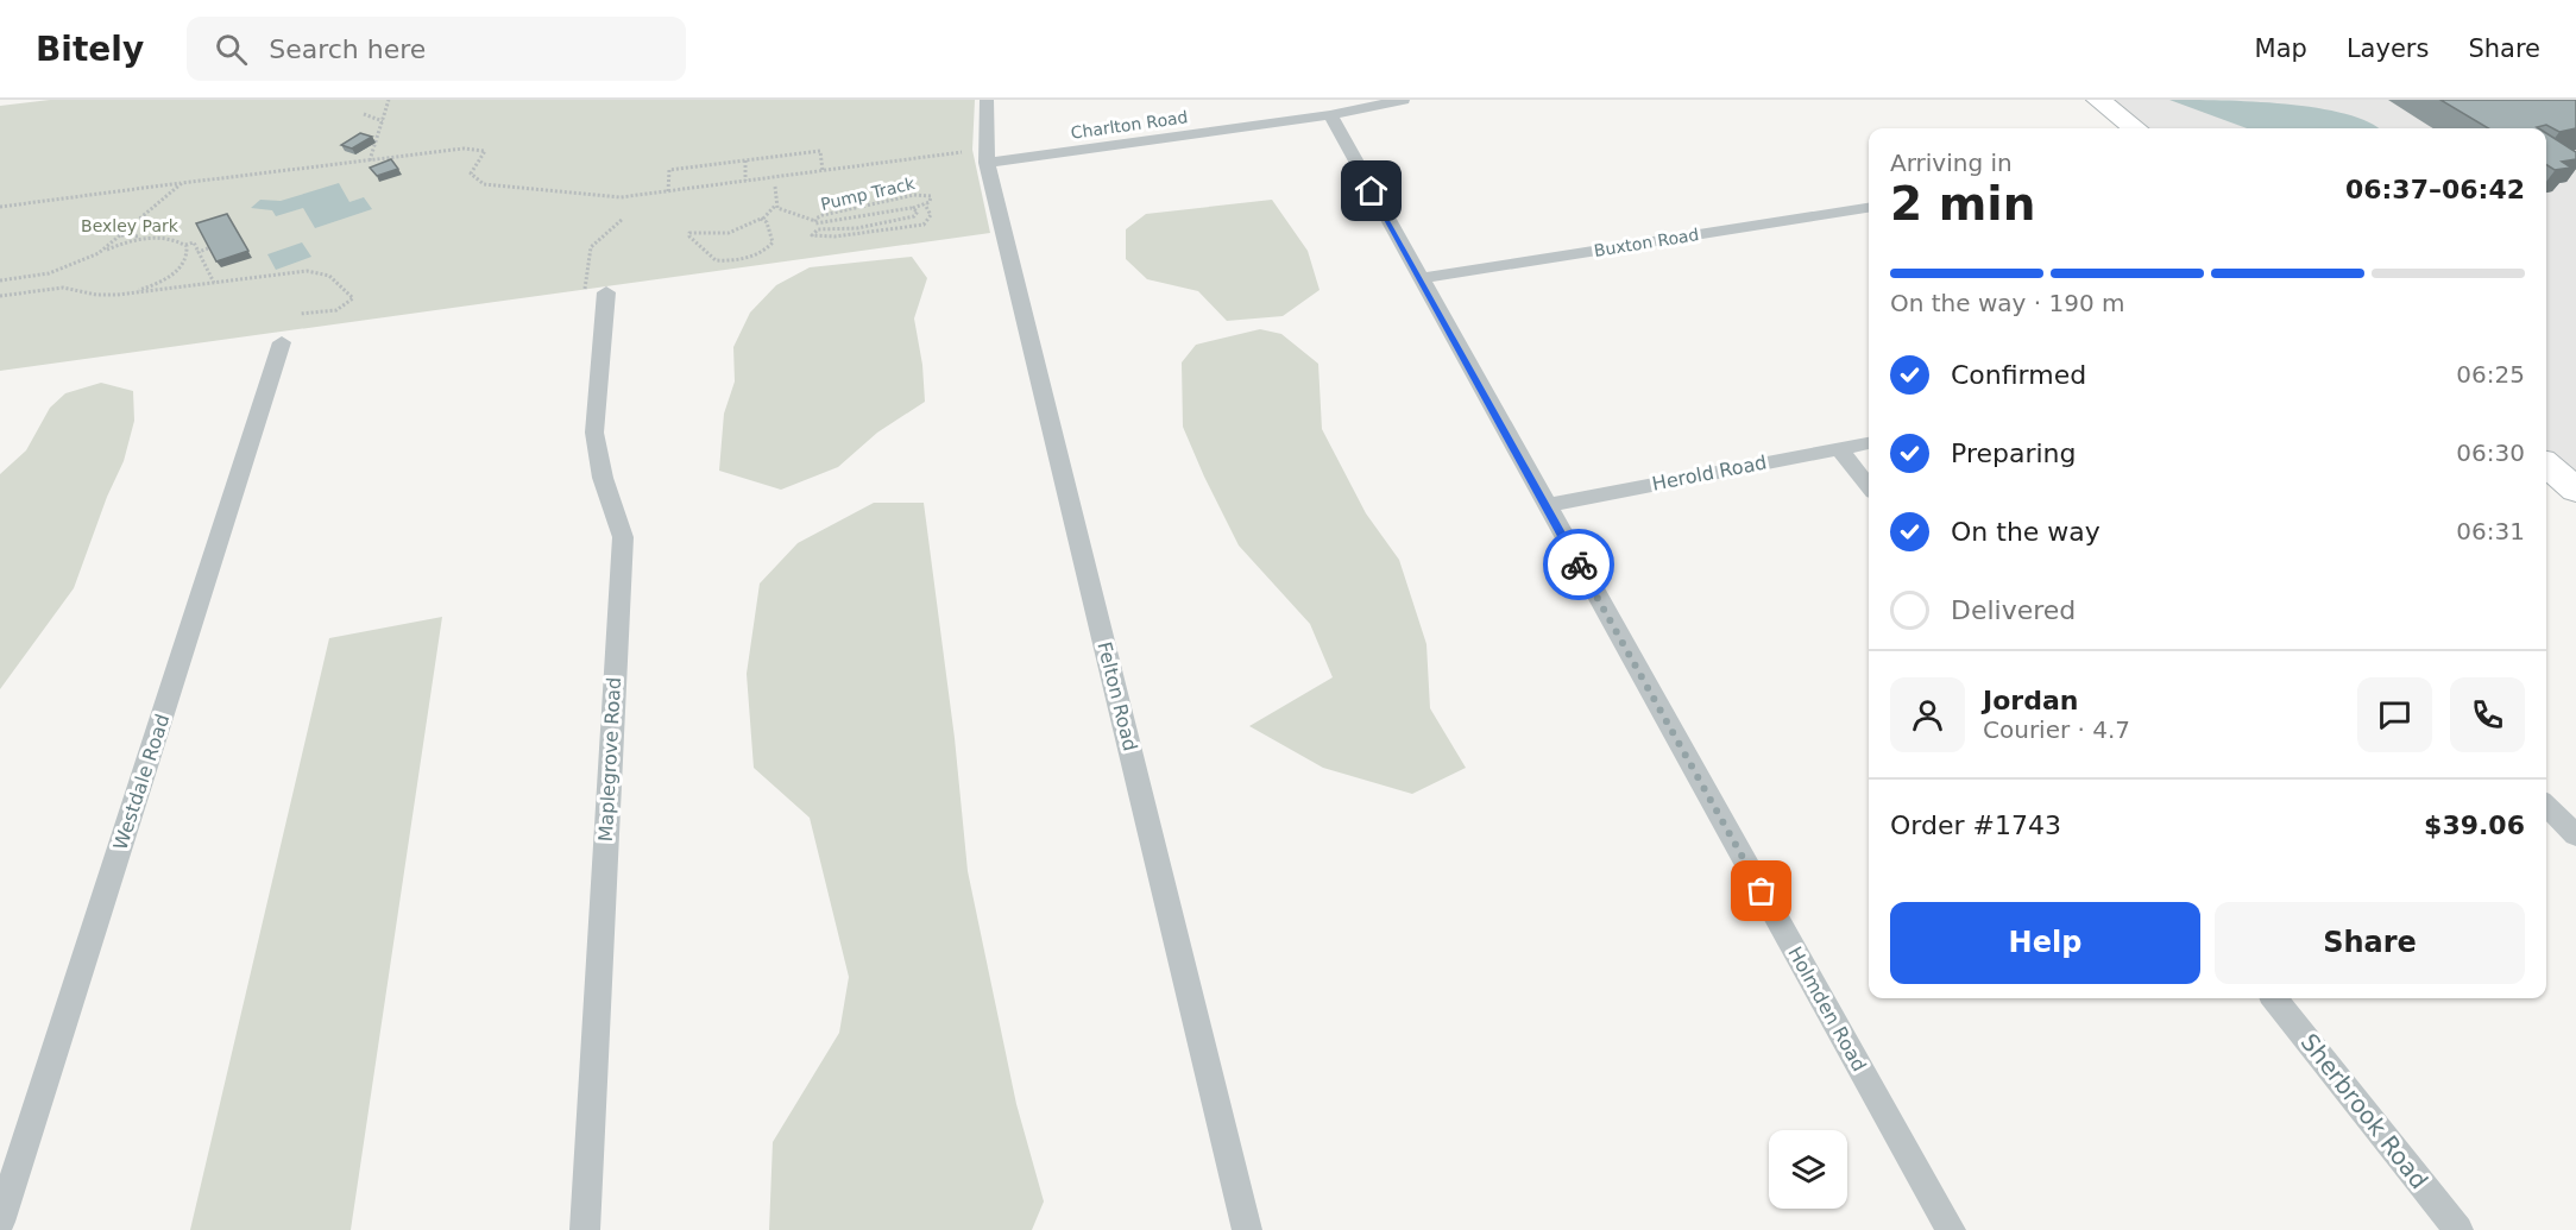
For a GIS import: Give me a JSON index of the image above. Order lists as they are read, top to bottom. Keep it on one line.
{"streets":{"street":["Charlton Road","Buxton Road","Herold Road","Felton Road","Maplegrove Road","Westdale Road","Holmden Road","Sherbrook Road"],"path":["Pump Track"]},"crossings":[["Charlton Road","Felton Road"],["Charlton Road","Holmden Road"],["Buxton Road","Holmden Road"],["Herold Road","Holmden Road"]],"parks":["Bexley Park"],"page":{"header":"Bitely","search":"Search here","nav":["Map","Layers","Share"],"heading":["2 min","Arriving in","06:37–06:42"],"panel":["Jordan","Courier · 4.7","Order #1743","$39.06"],"bar":"On the way · 190 m","list":[["Confirmed","06:25"],["Preparing","06:30"],["On the way","06:31"],"Delivered"],"buttons":["Help","Share"]}}
